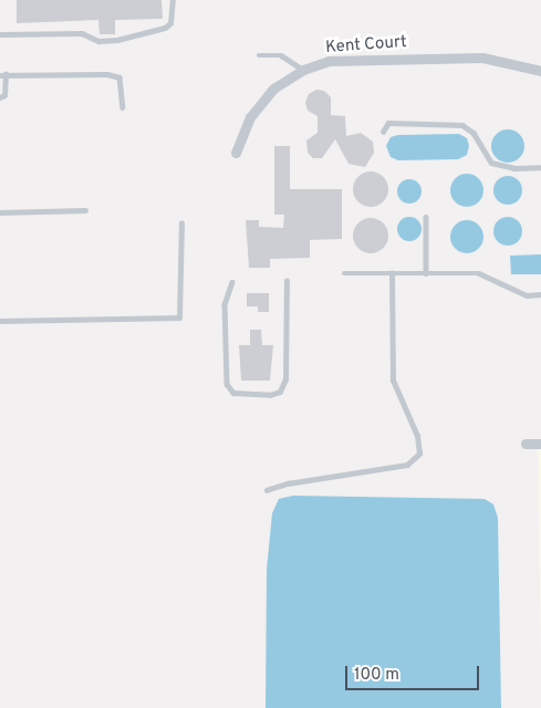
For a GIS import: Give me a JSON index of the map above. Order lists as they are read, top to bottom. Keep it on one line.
{"streets":{"street":["Kent Court"]},"scale_bar":"100 m"}
